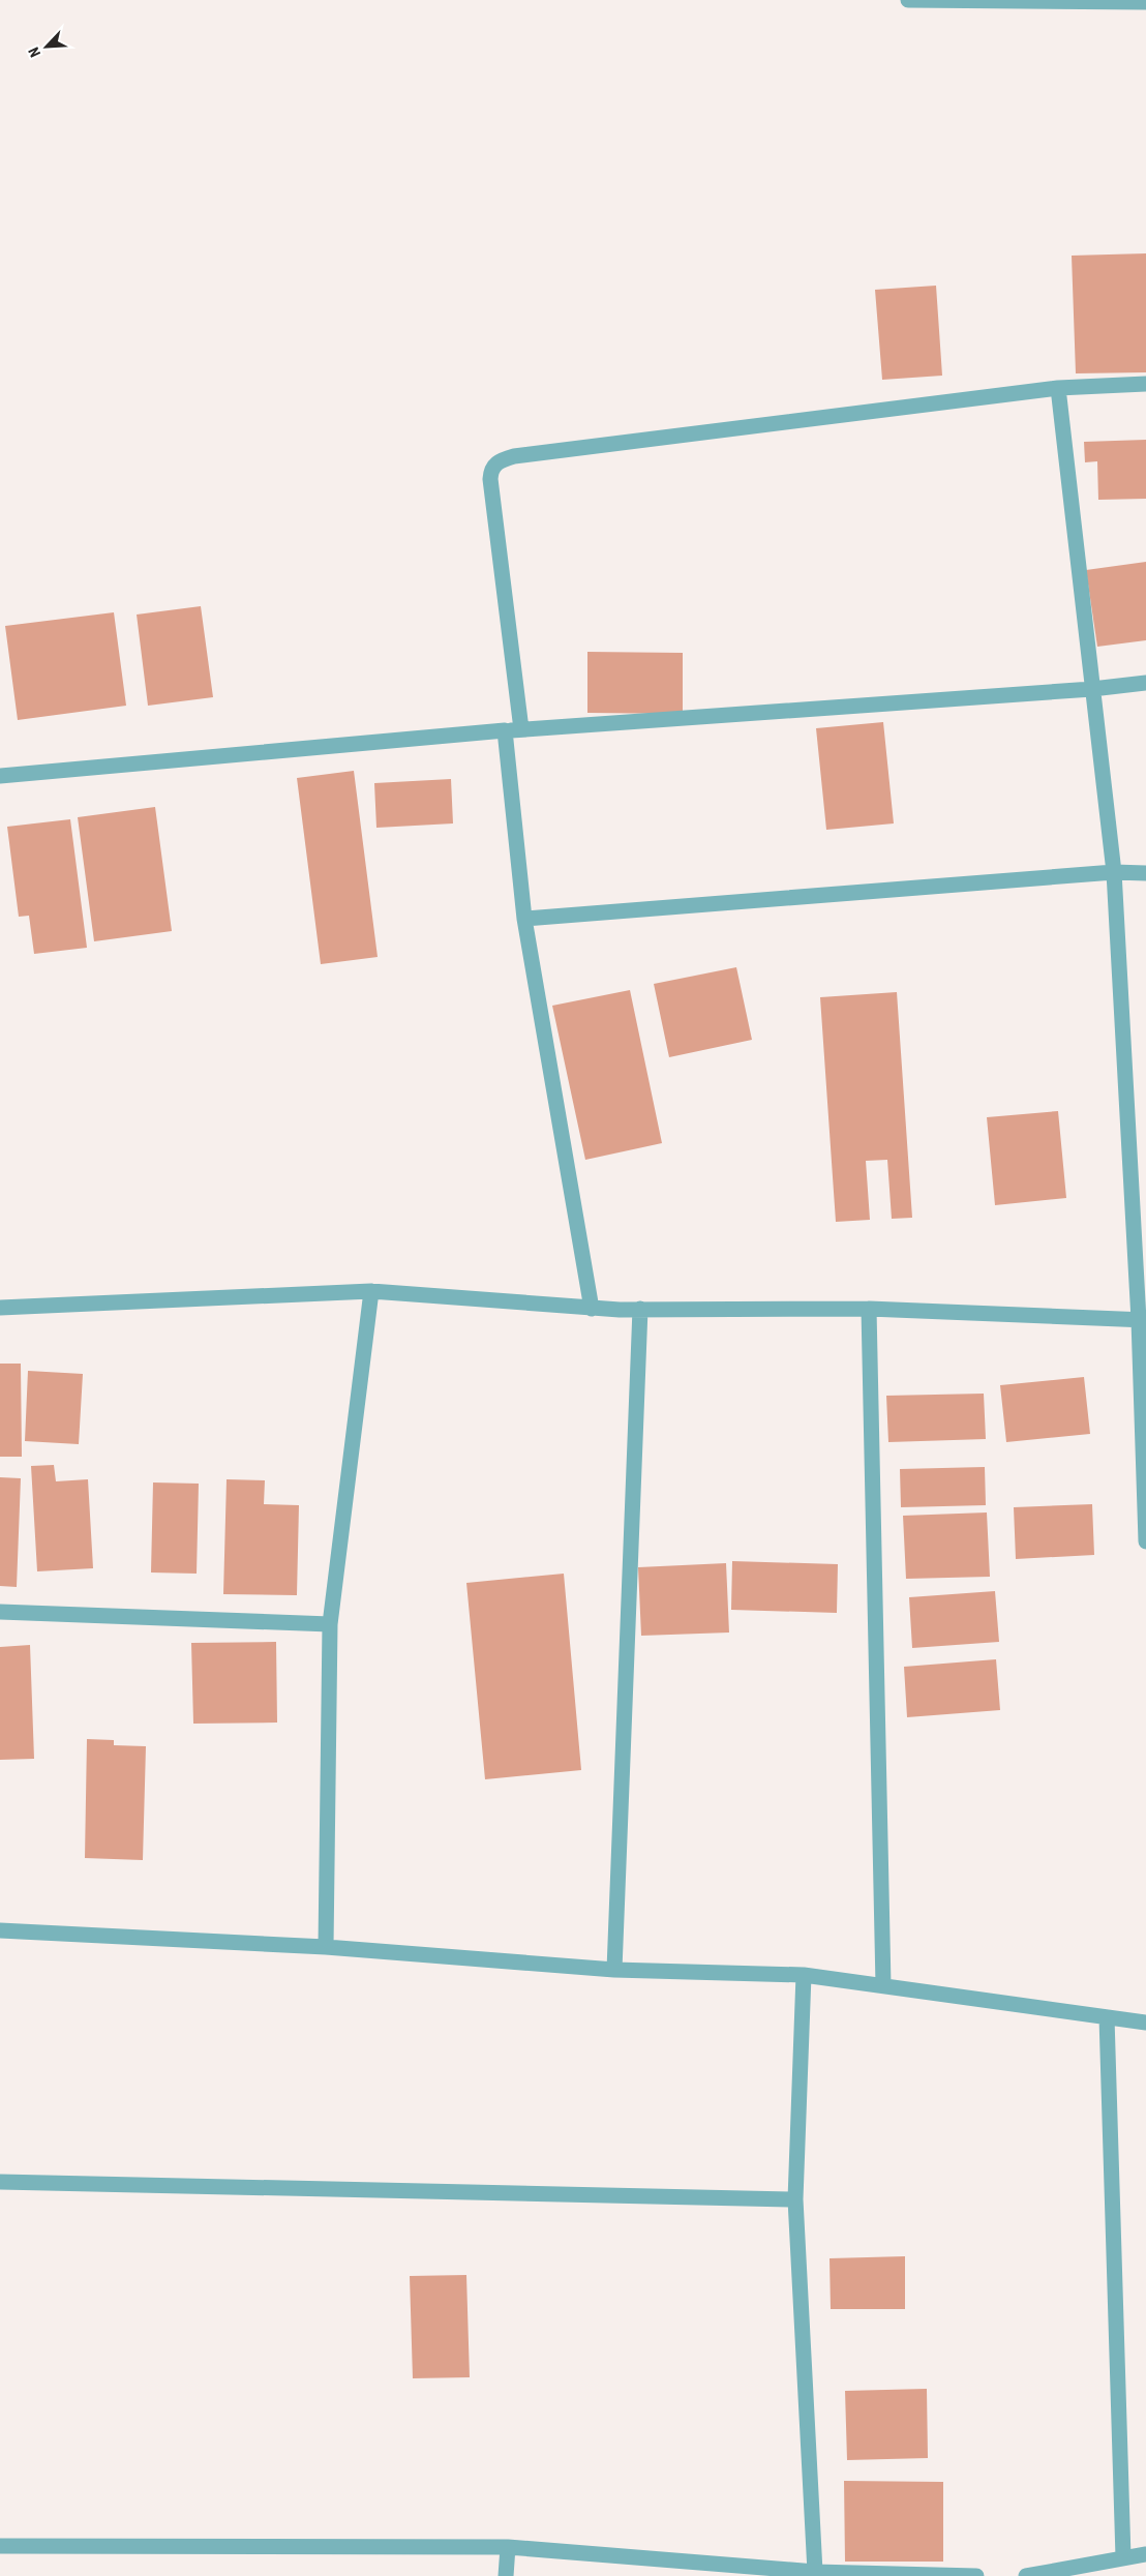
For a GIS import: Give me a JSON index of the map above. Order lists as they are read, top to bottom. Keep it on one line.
{"north":"bottom left"}
